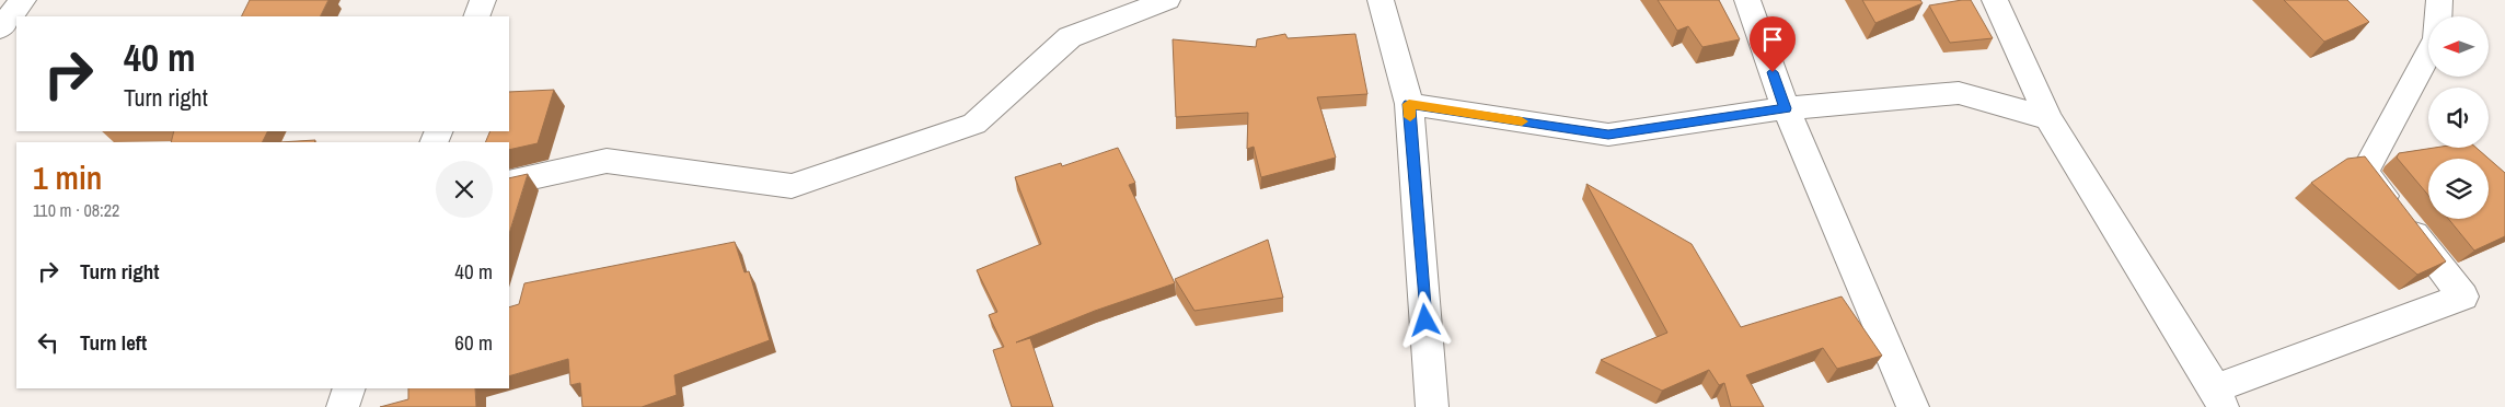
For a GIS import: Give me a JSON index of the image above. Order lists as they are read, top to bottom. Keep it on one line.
{"north":"left","page":{"turn":["40 m","Turn right"],"heading":["1 min","110 m · 08:22"],"list":[{"name":"Turn right","value":"40 m"},{"name":"Turn left","value":"60 m"}]}}
